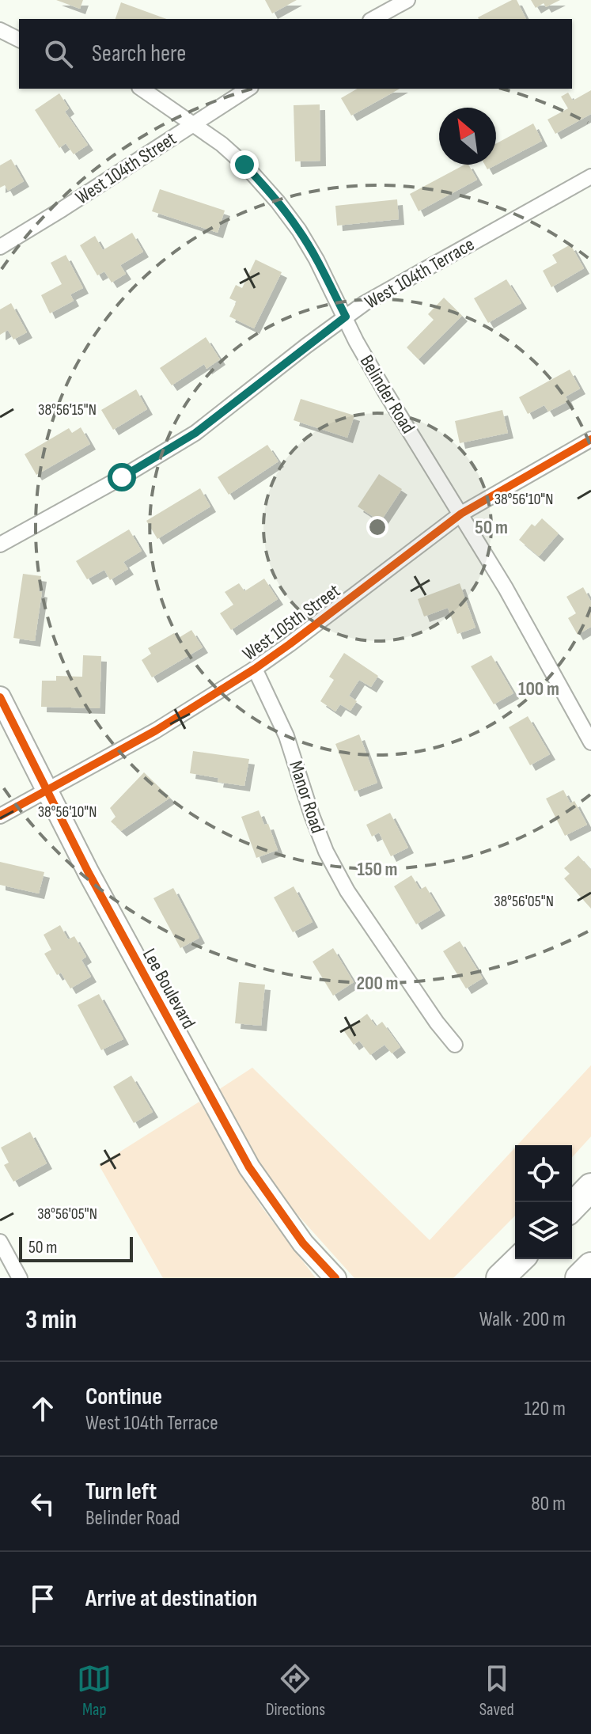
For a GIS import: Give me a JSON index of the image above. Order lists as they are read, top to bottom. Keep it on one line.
{"streets":{"street":["West 104th Street","West 104th Terrace","Belinder Road","West 105th Street","Manor Road","Lee Boulevard"]},"crossings":[["West 104th Street","Belinder Road"],["West 104th Terrace","Belinder Road"],["Belinder Road","West 105th Street"],["West 105th Street","Manor Road"],["West 105th Street","Lee Boulevard"]],"scale_bar":"50 m","north":"top left","page":{"search":"Search here","scale":"50 m","heading":["3 min","Walk · 200 m"],"list":[["Continue","West 104th Terrace","120 m"],["Turn left","Belinder Road","80 m"],"Arrive at destination"],"nav":["Map","Directions","Saved"]},"coordinates":["38°56'15\"N","38°56'10\"N","38°56'05\"N"],"rings":["50 m","100 m","150 m","200 m"]}
